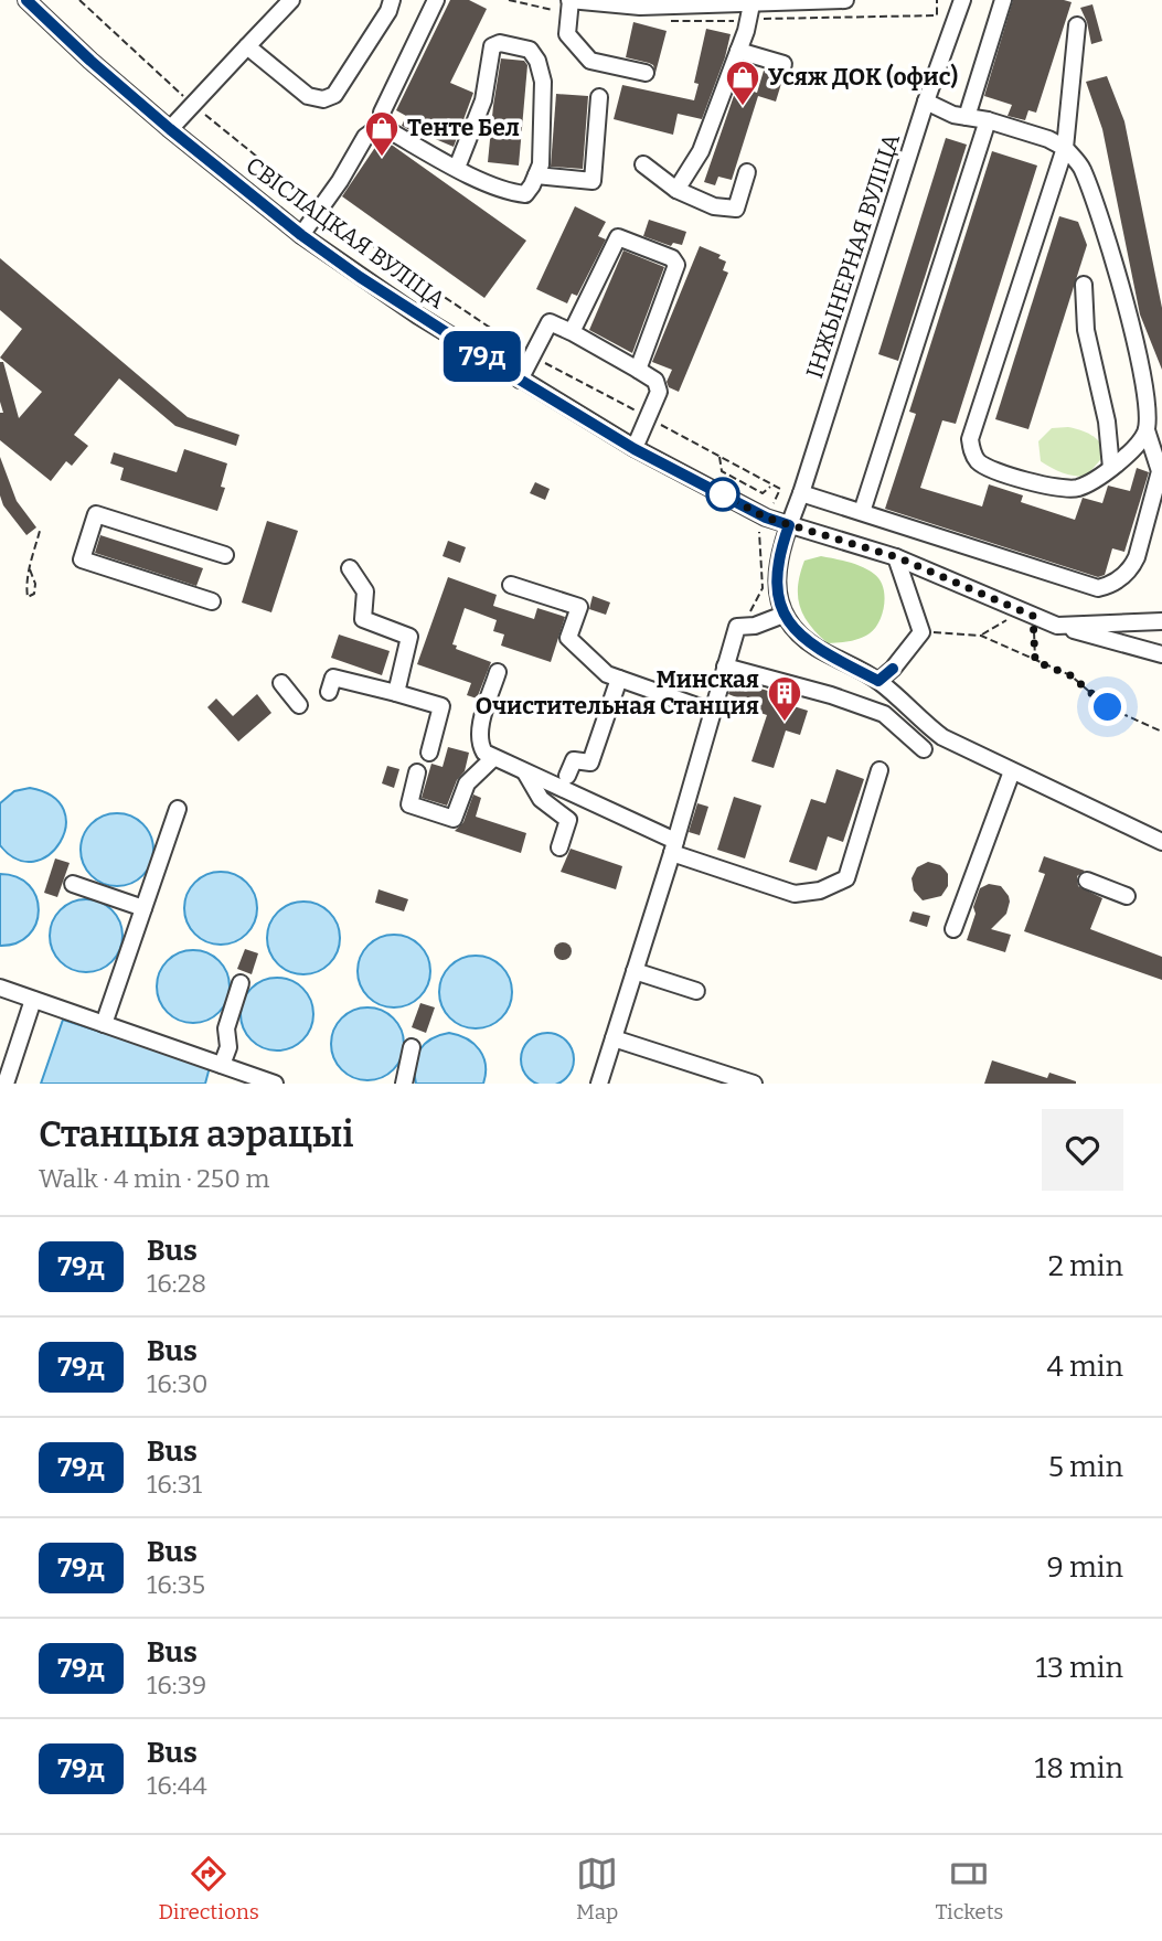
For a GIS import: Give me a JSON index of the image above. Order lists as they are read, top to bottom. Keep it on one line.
{"streets":{"street":["СВІСЛАЦКАЯ ВУЛІЦА","ІНЖЫНЕРНАЯ ВУЛІЦА"]},"crossings":[["СВІСЛАЦКАЯ ВУЛІЦА","ІНЖЫНЕРНАЯ ВУЛІЦА"]],"places":{"shop":["Усяж ДОК (офис)","Тенте Бел"],"building":["Минская Очистительная Станция"]},"lines":["bus line 79д"],"page":{"on_map":"79д","heading":["Станцыя аэрацыі","Walk · 4 min · 250 m"],"list":[{"mark":"79д","name":"Bus","note":"16:28","value":"2 min"},{"mark":"79д","name":"Bus","note":"16:30","value":"4 min"},{"mark":"79д","name":"Bus","note":"16:31","value":"5 min"},{"mark":"79д","name":"Bus","note":"16:35","value":"9 min"},{"mark":"79д","name":"Bus","note":"16:39","value":"13 min"},{"mark":"79д","name":"Bus","note":"16:44","value":"18 min"}],"tabs":["Directions","Map","Tickets"]}}
